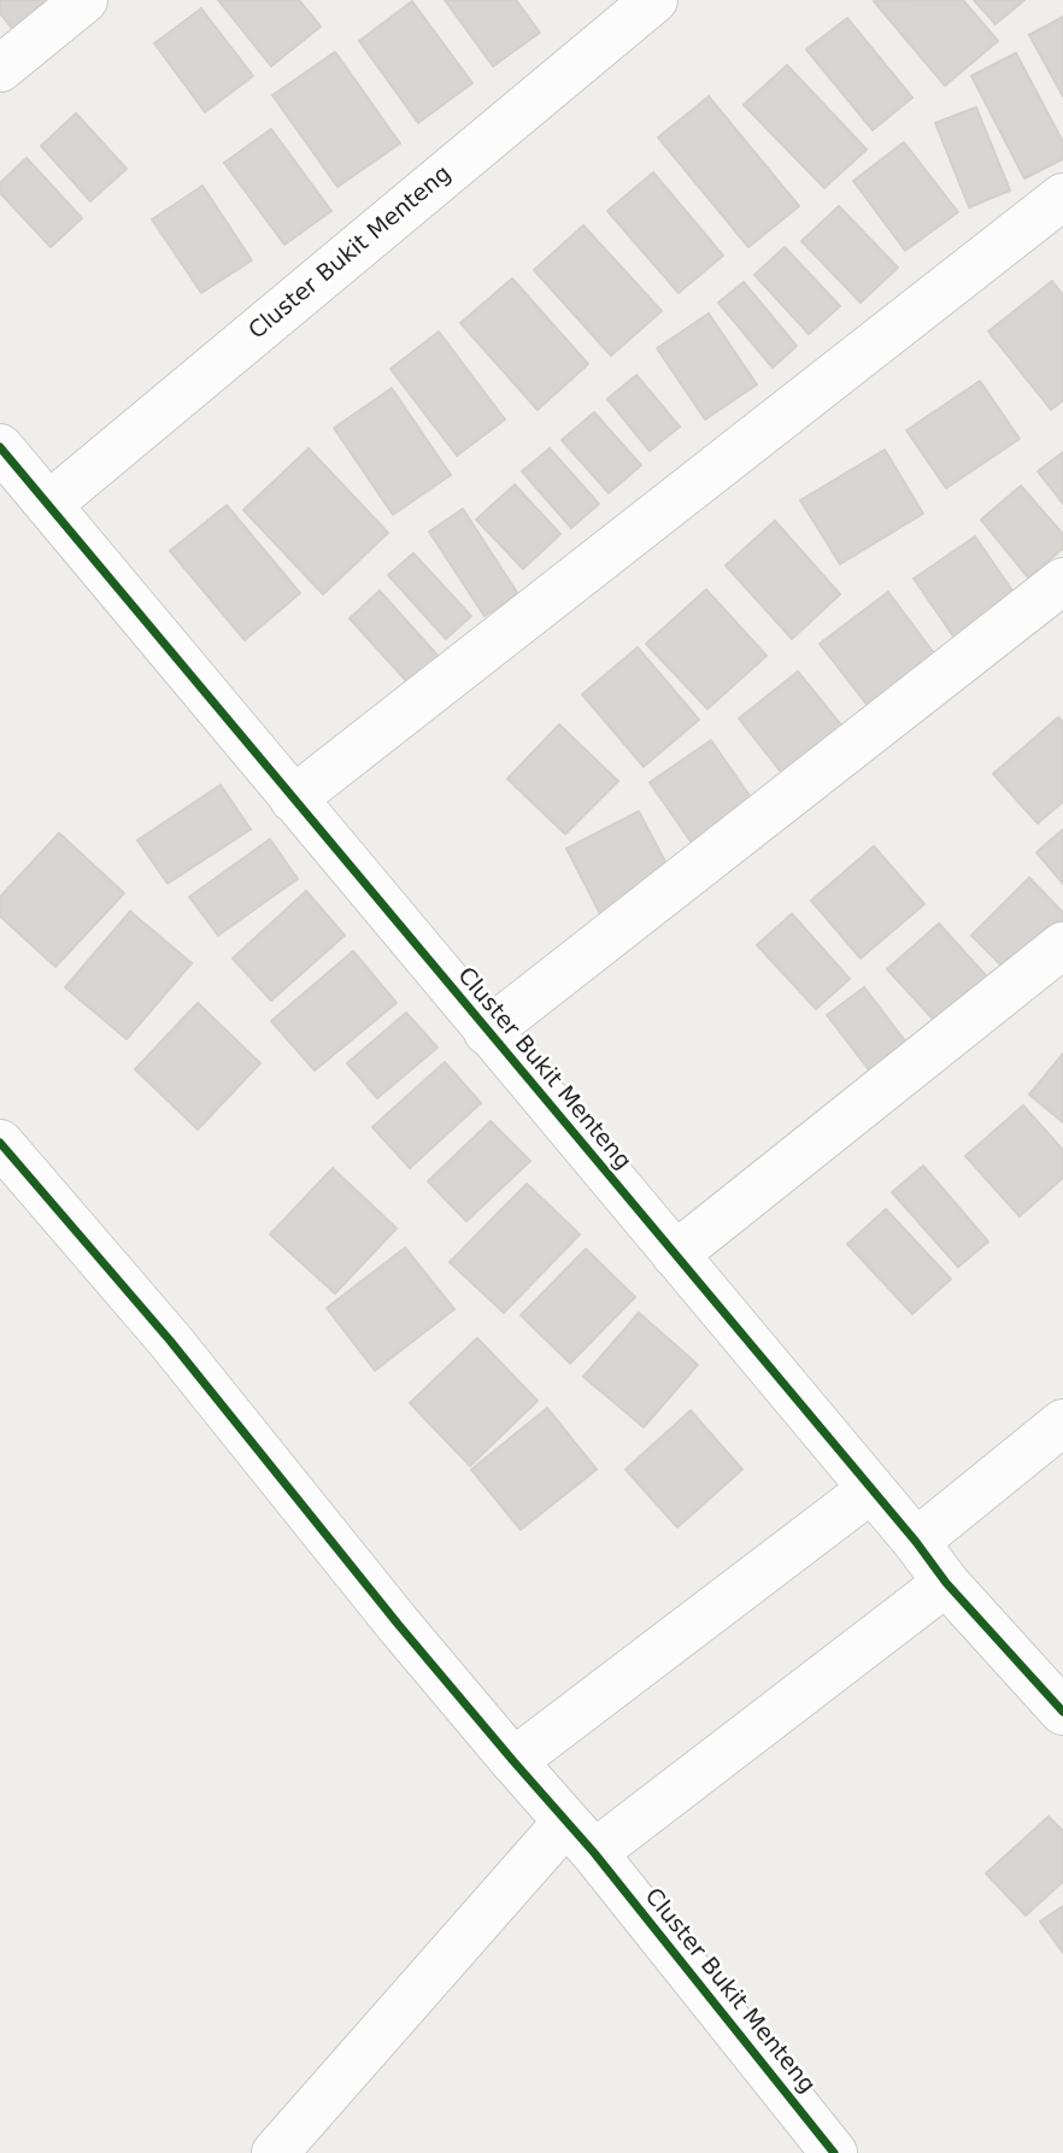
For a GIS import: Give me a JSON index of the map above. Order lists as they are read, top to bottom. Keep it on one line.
{"streets":{"street":["Cluster Bukit Menteng"]}}
